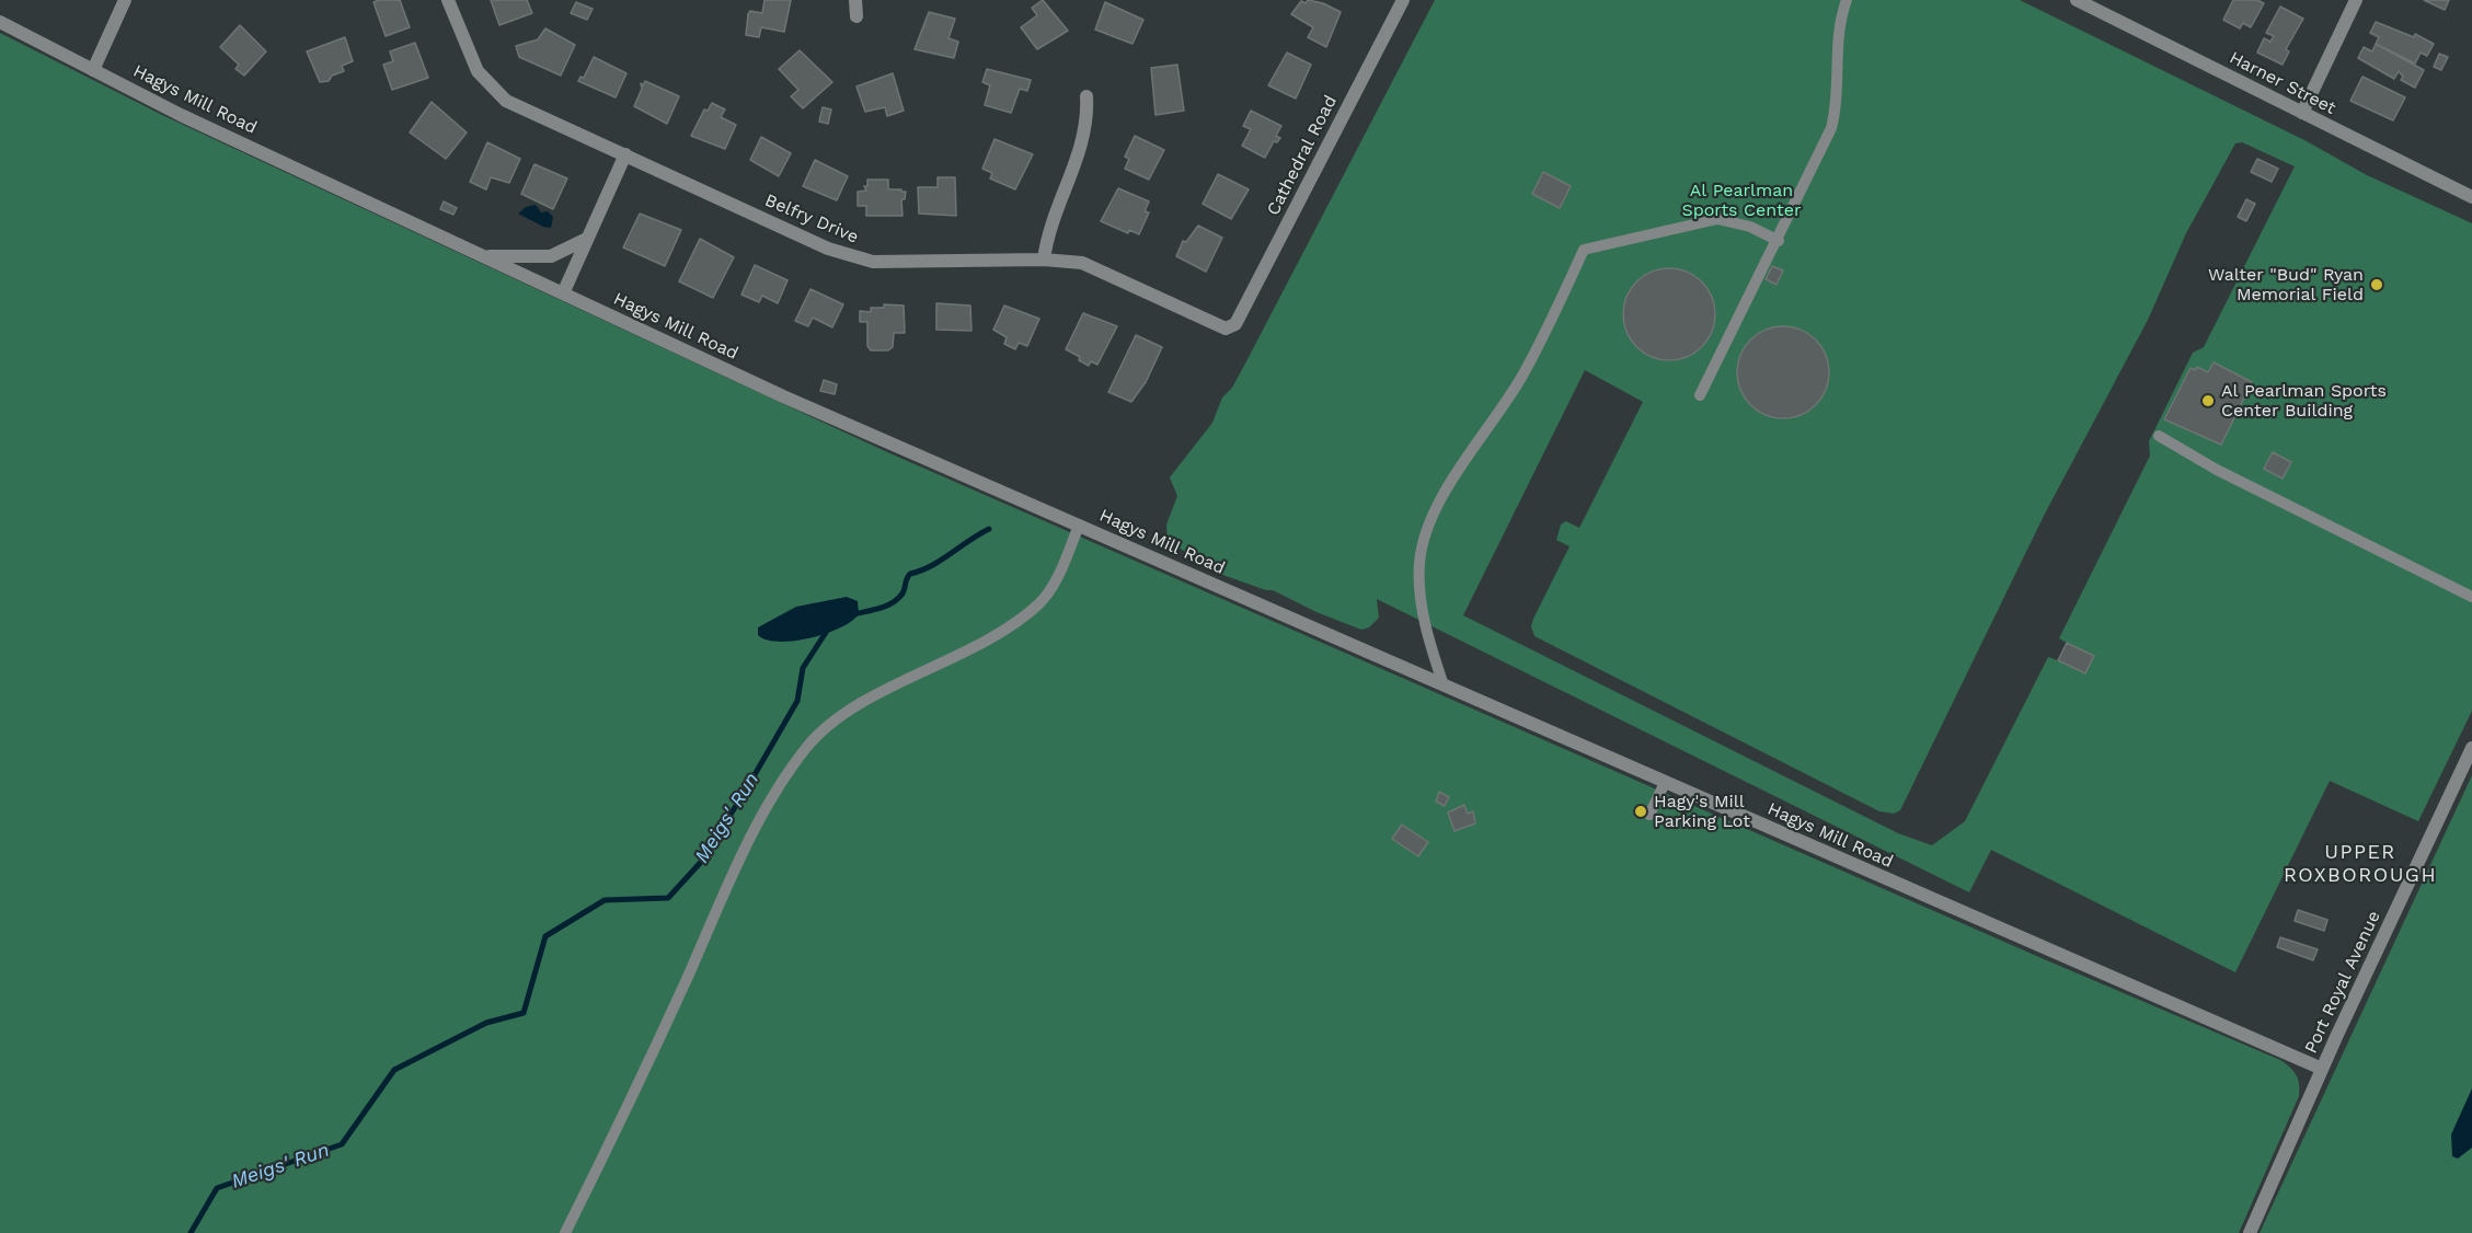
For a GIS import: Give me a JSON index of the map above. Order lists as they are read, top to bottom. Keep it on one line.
{"streets":{"street":["Harner Street","Hagys Mill Road","Cathedral Road","Belfry Drive","Port Royal Avenue"]},"crossings":[["Hagys Mill Road","Port Royal Avenue"],["Cathedral Road","Belfry Drive"]],"districts":["UPPER ROXBOROUGH"],"water":["Meigs' Run"],"parks":["Al Pearlman Sports Center"],"places":["Walter \"Bud\" Ryan Memorial Field","Al Pearlman Sports Center Building","Hagy's Mill Parking Lot"]}
